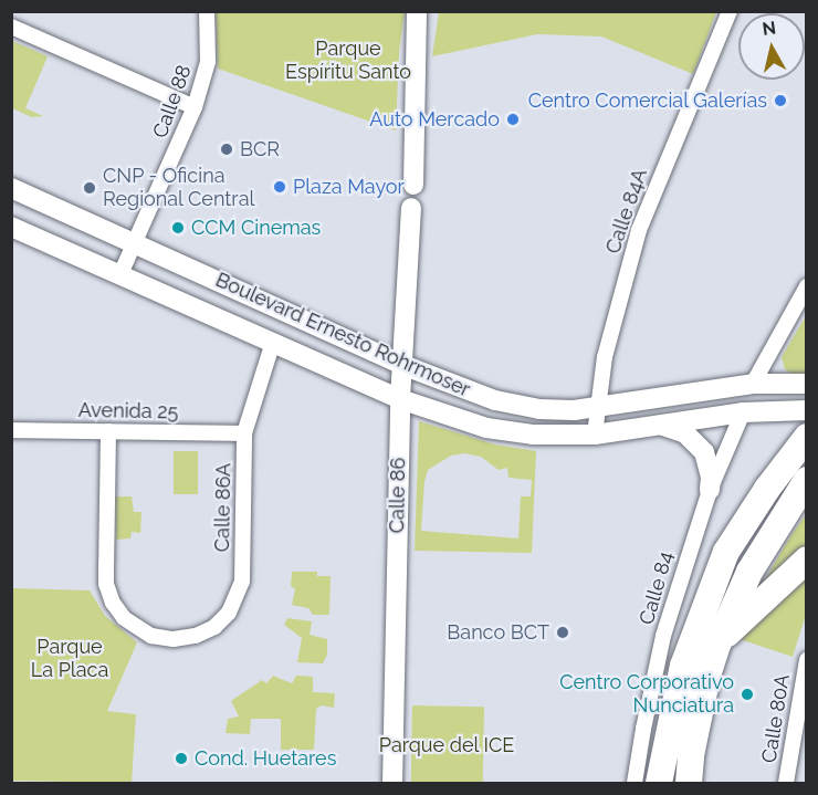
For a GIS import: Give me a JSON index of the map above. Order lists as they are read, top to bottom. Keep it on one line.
{"streets":{"main road":["Boulevard Ernesto Rohrmoser","Calle 86"],"street":["Calle 88","Calle 84A","Avenida 25","Calle 86A","Calle 84","Calle 80A"]},"crossings":[["Calle 88","Boulevard Ernesto Rohrmoser"],["Calle 84A","Boulevard Ernesto Rohrmoser"],["Boulevard Ernesto Rohrmoser","Calle 86"],["Boulevard Ernesto Rohrmoser","Calle 86A"],["Boulevard Ernesto Rohrmoser","Calle 84"],["Avenida 25","Calle 86A"]],"parks":["Parque Espíritu Santo","Parque La Placa","Parque del ICE"],"places":["Centro Comercial Galerías","Auto Mercado","BCR","Plaza Mayor","CNP - Oficina Regional Central","CCM Cinemas","Banco BCT","Centro Corporativo Nunciatura","Cond. Huetares"],"north":"top"}
